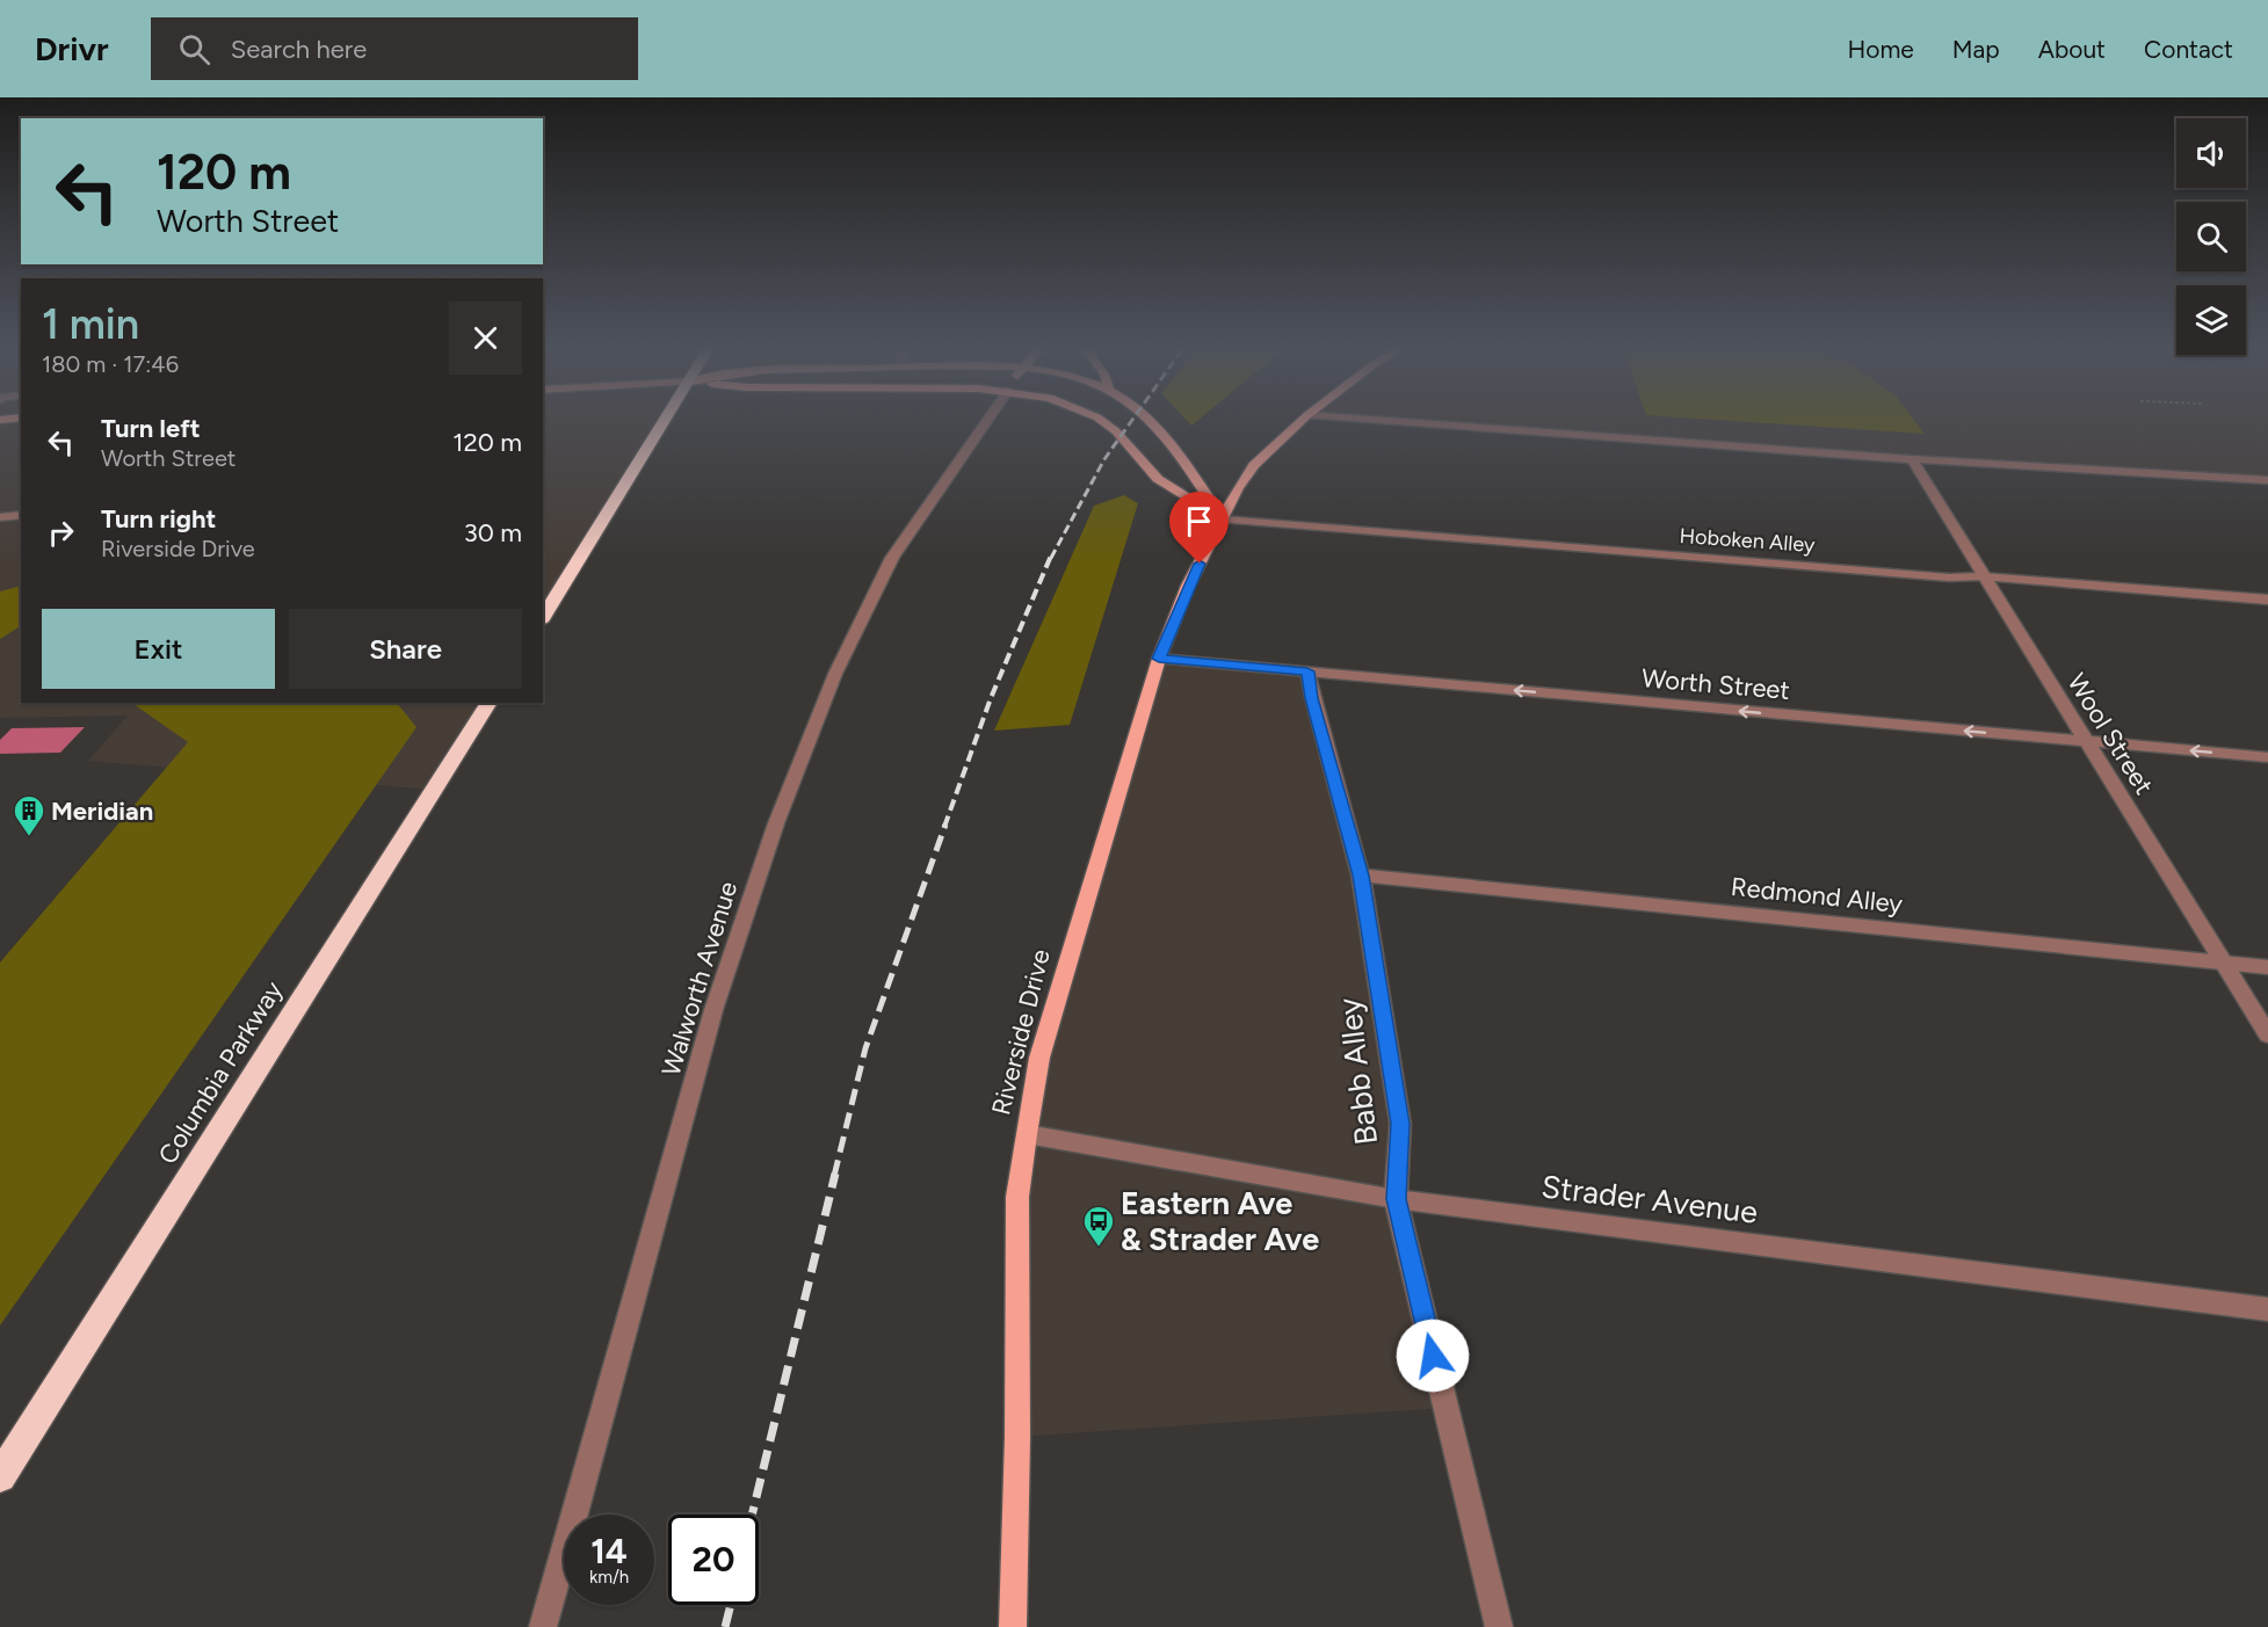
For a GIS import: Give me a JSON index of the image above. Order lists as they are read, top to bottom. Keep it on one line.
{"streets":{"highway":["Columbia Parkway"],"main road":["Riverside Drive"],"street":["Hoboken Alley","Worth Street","Wool Street","Redmond Alley","Walworth Avenue","Babb Alley","Strader Avenue"]},"crossings":[["Hoboken Alley","Wool Street"],["Hoboken Alley","Riverside Drive"],["Worth Street","Wool Street"],["Worth Street","Riverside Drive"],["Worth Street","Babb Alley"],["Wool Street","Redmond Alley"],["Redmond Alley","Babb Alley"],["Riverside Drive","Strader Avenue"],["Babb Alley","Strader Avenue"]],"one_way":["Worth Street"],"places":{"building":["Meridian"],"bus stop":["Eastern Ave & Strader Ave"]},"page":{"header":"Drivr","search":"Search here","nav":["Home","Map","About","Contact"],"turn":["120 m","Worth Street"],"heading":["1 min","180 m · 17:46"],"list":[{"name":"Turn left","note":"Worth Street","value":"120 m"},{"name":"Turn right","note":"Riverside Drive","value":"30 m"}],"buttons":["Exit","Share"],"speed":"14 km/h","limit":"20"}}
